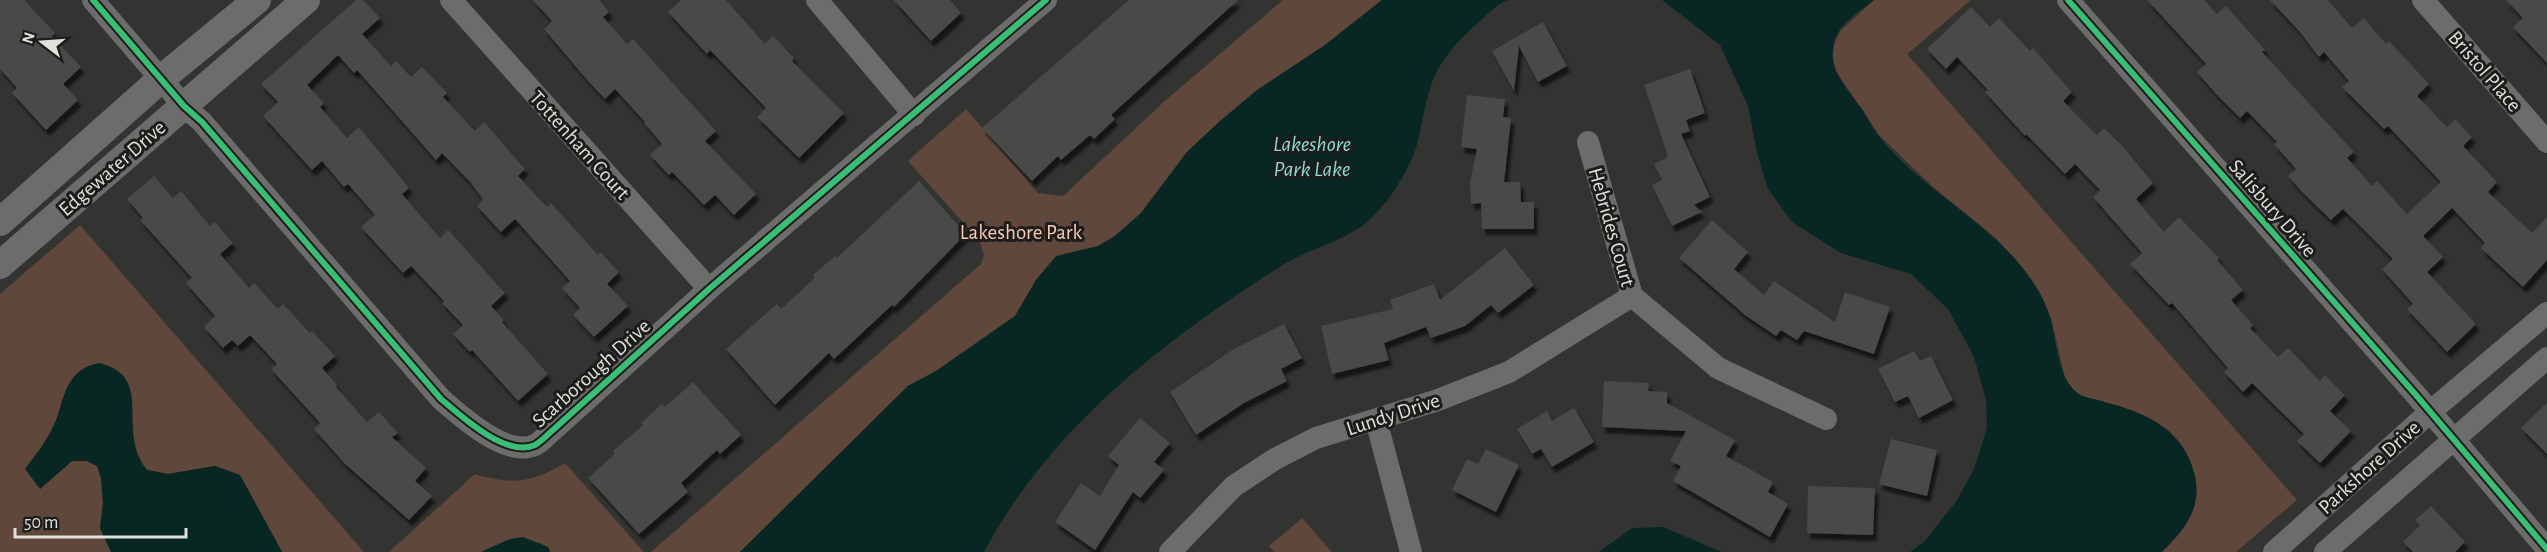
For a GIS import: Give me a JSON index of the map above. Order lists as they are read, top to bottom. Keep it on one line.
{"streets":{"street":["Bristol Place","Tottenham Court","Edgewater Drive","Salisbury Drive","Hebrides Court","Scarborough Drive","Lundy Drive","Parkshore Drive"]},"crossings":[["Tottenham Court","Scarborough Drive"],["Edgewater Drive","Scarborough Drive"],["Salisbury Drive","Parkshore Drive"],["Hebrides Court","Lundy Drive"]],"water":["Lakeshore Park Lake"],"parks":["Lakeshore Park"],"scale_bar":"50 m","north":"left"}
